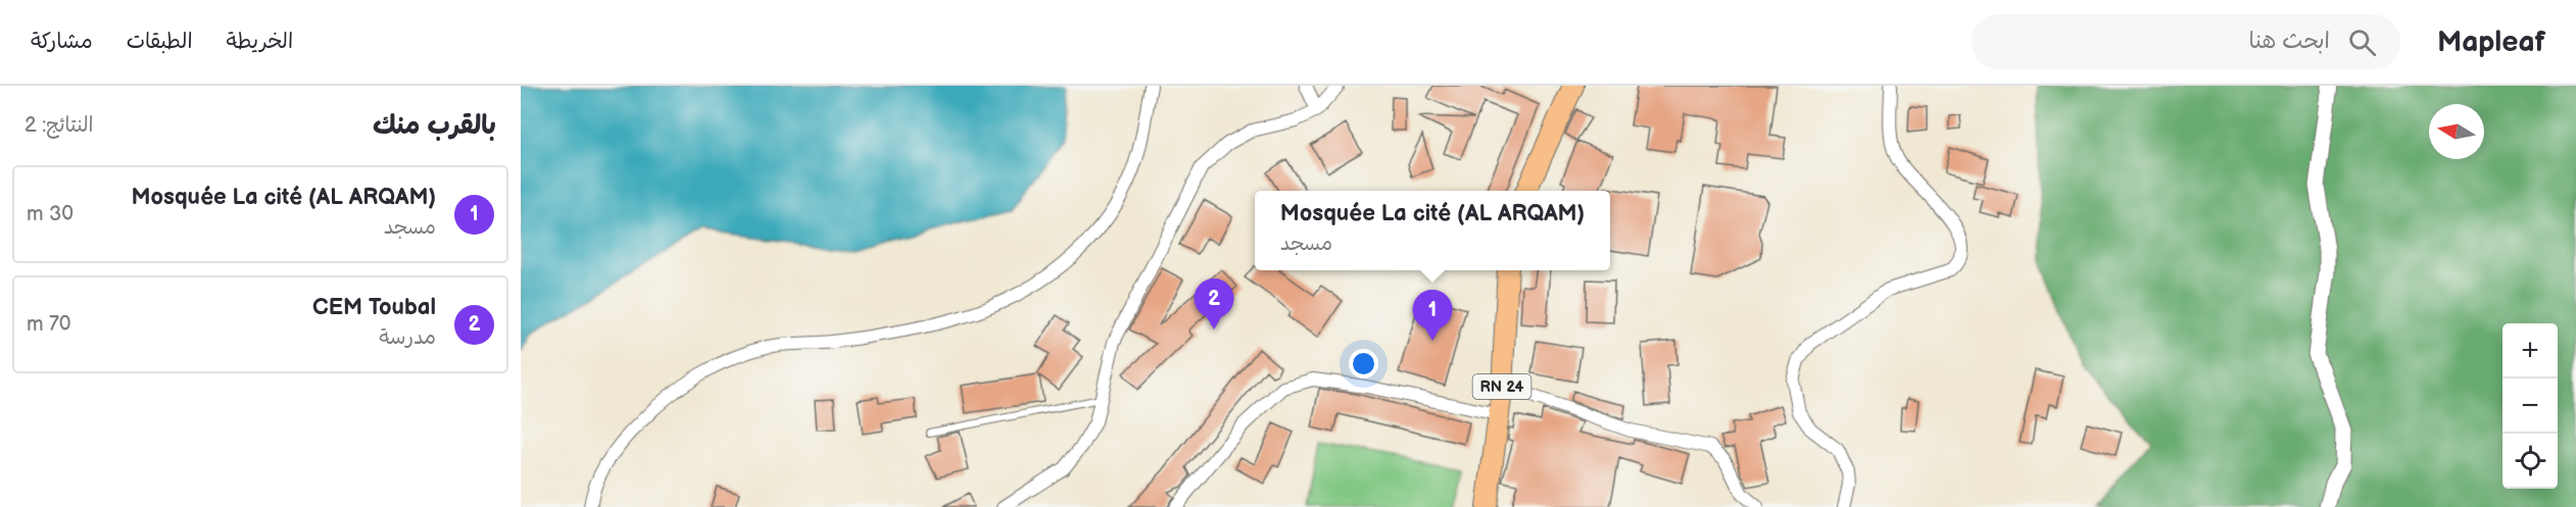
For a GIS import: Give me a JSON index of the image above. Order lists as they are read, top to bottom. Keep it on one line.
{"streets":{"main road":["RN 24"]},"north":"left","page":{"header":"Mapleaf","search":"ابحث هنا","nav":["الخريطة","الطبقات","مشاركة"],"heading":["بالقرب منك","النتائج: 2"],"list":[{"mark":"1","name":"Mosquée La cité (AL ARQAM)","note":"مسجد","value":"30 m"},{"mark":"2","name":"CEM Toubal","note":"مدرسة","value":"70 m"}],"popup":["Mosquée La cité (AL ARQAM)","مسجد"],"pins":["2","1"],"map_buttons":["+","−"]}}
